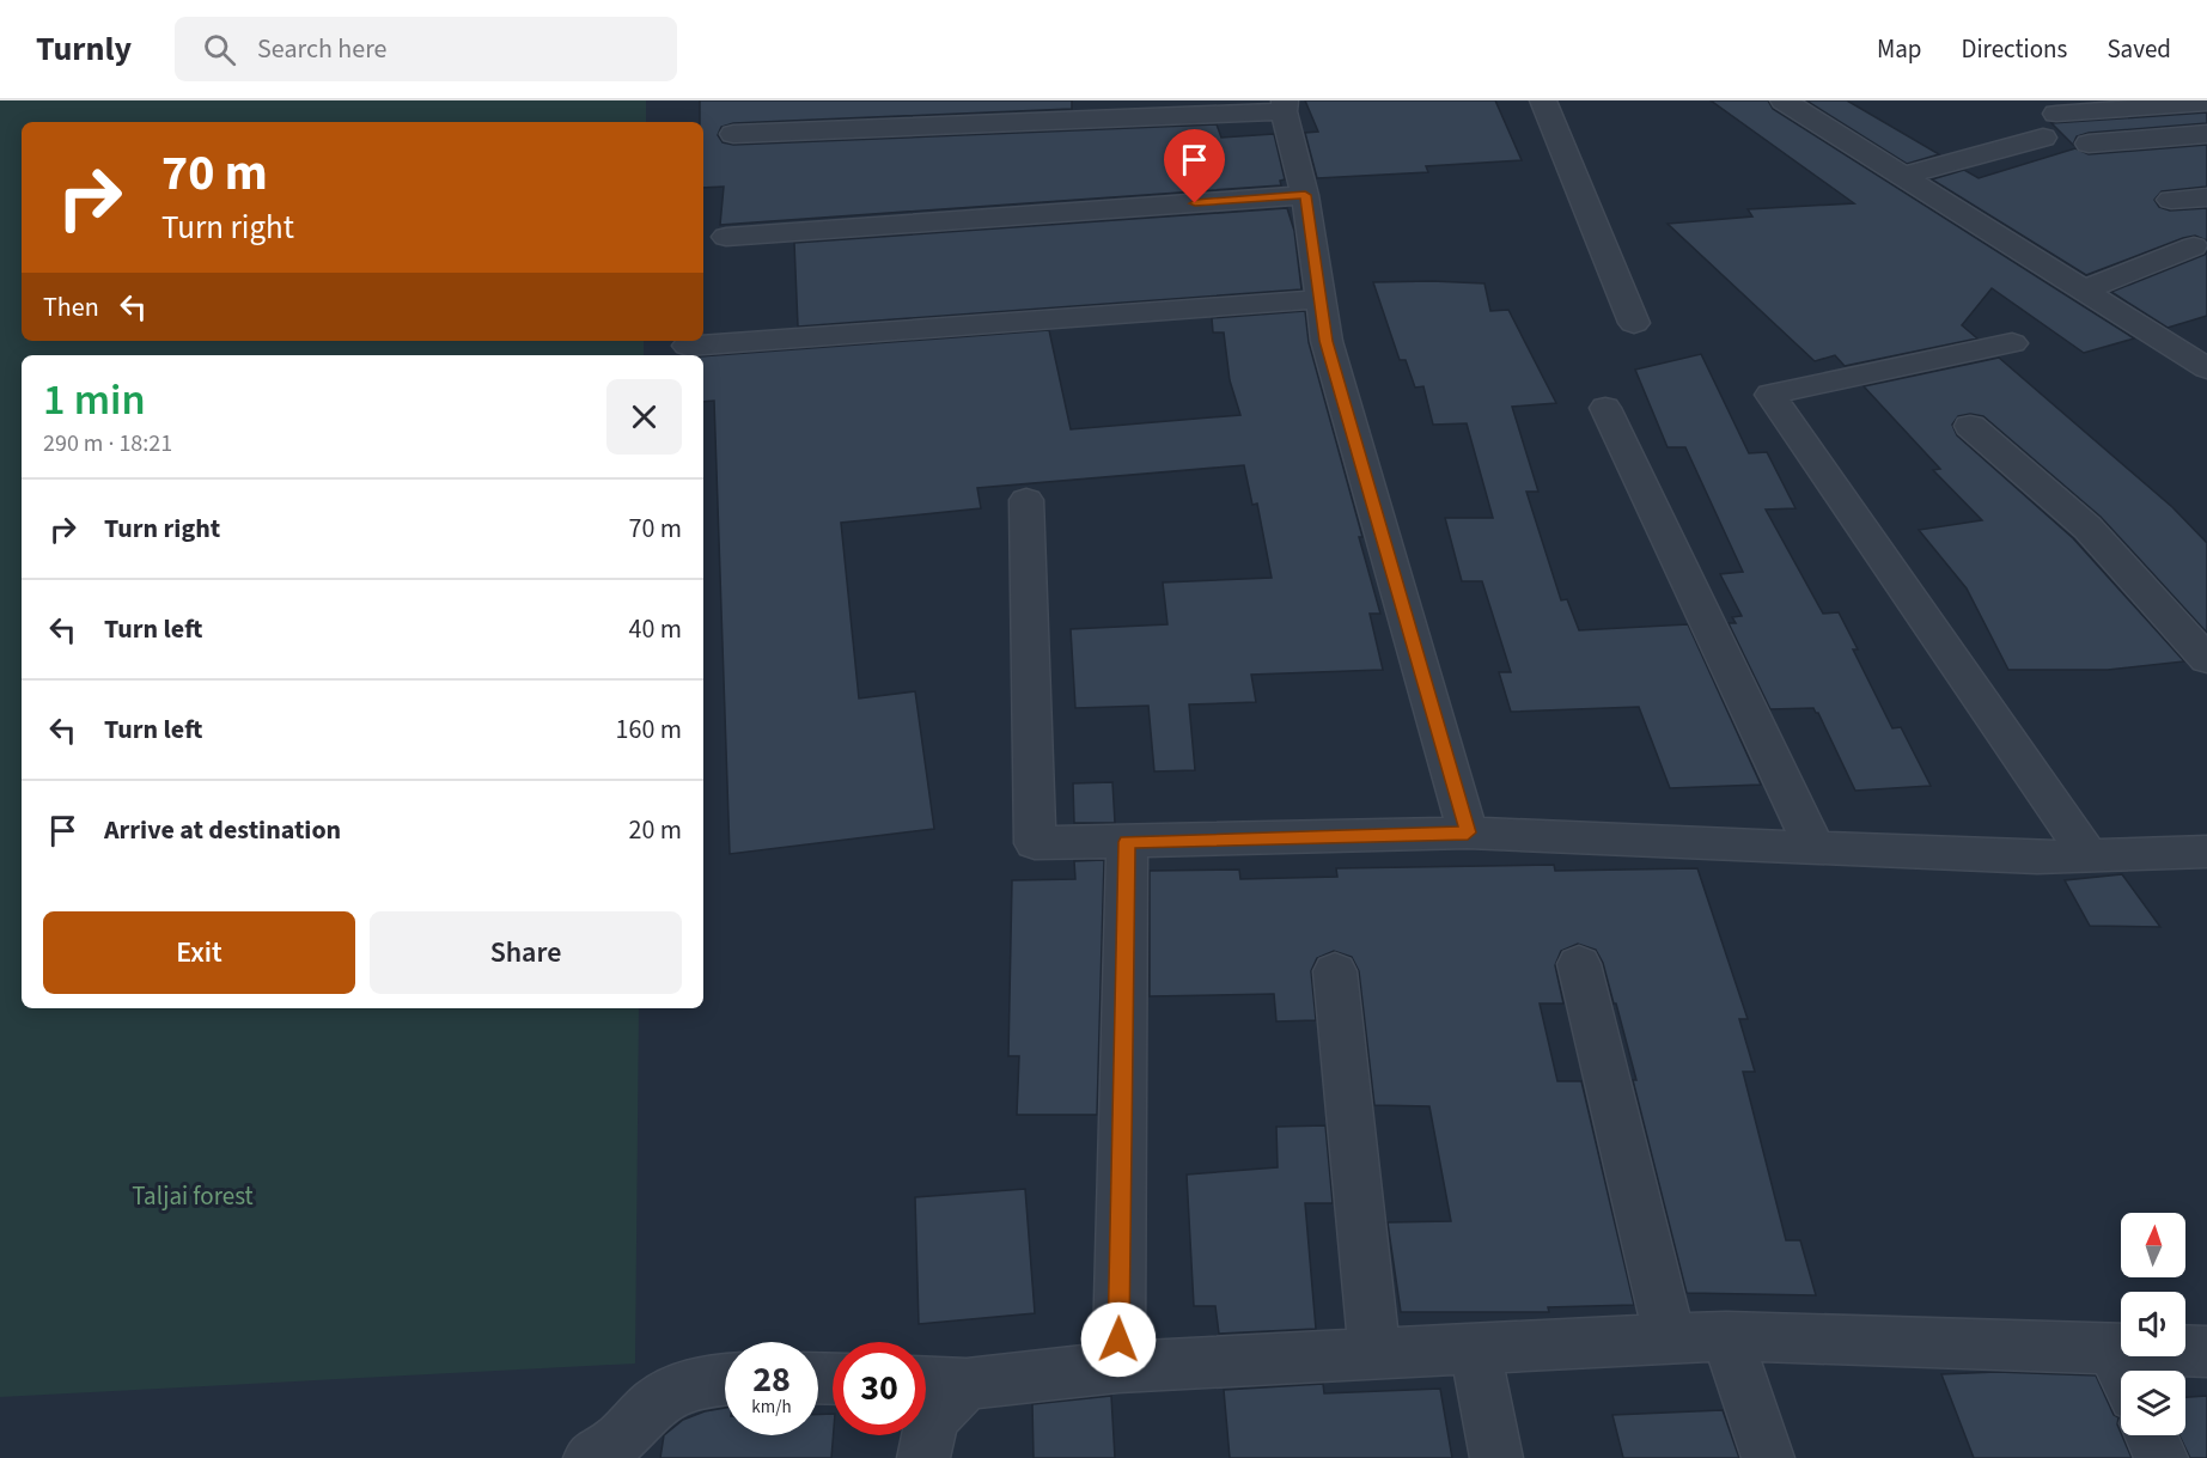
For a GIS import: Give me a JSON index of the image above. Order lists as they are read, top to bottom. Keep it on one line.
{"parks":["Taljai forest"],"north":"top","page":{"header":"Turnly","search":"Search here","nav":["Map","Directions","Saved"],"turn":["70 m","Turn right"],"then":"Then","heading":["1 min","290 m · 18:21"],"list":[{"name":"Turn right","value":"70 m"},{"name":"Turn left","value":"40 m"},{"name":"Turn left","value":"160 m"},{"name":"Arrive at destination","value":"20 m"}],"buttons":["Exit","Share"],"speed":"28 km/h","limit":"30"}}
